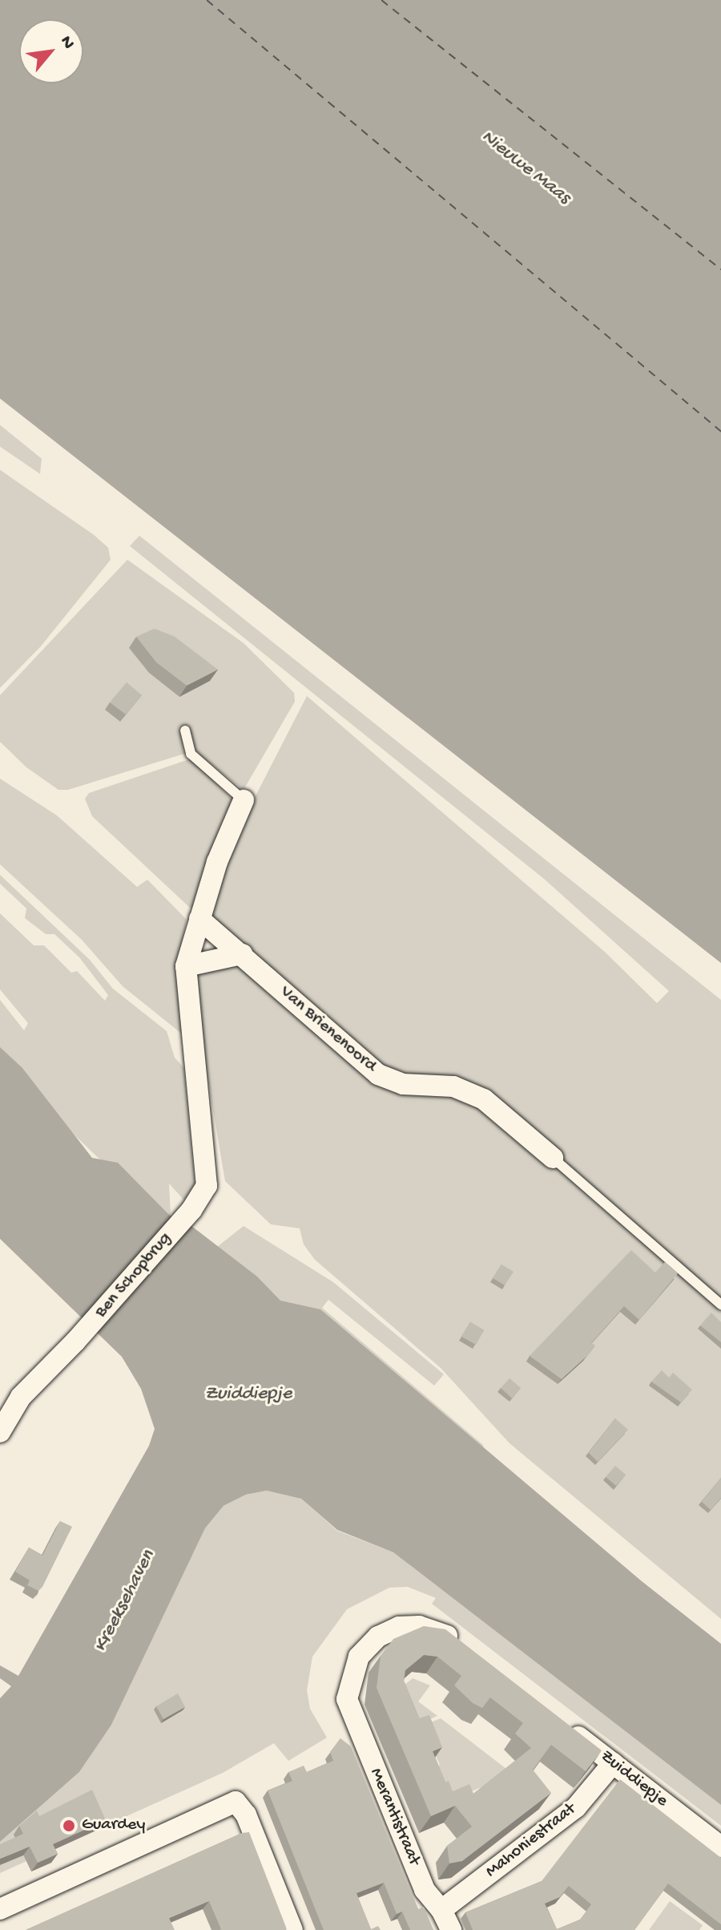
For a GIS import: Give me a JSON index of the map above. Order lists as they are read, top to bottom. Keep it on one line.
{"streets":{"street":["Van Brienenoord","Ben Schopbrug","Zuiddiepje","Merantistraat","Mahoniestraat"]},"crossings":[["Zuiddiepje","Mahoniestraat"],["Merantistraat","Mahoniestraat"]],"water":["Nieuwe Maas","Zuiddiepje","Kreeksehaven"],"places":["Guardey"],"north":"top right"}
